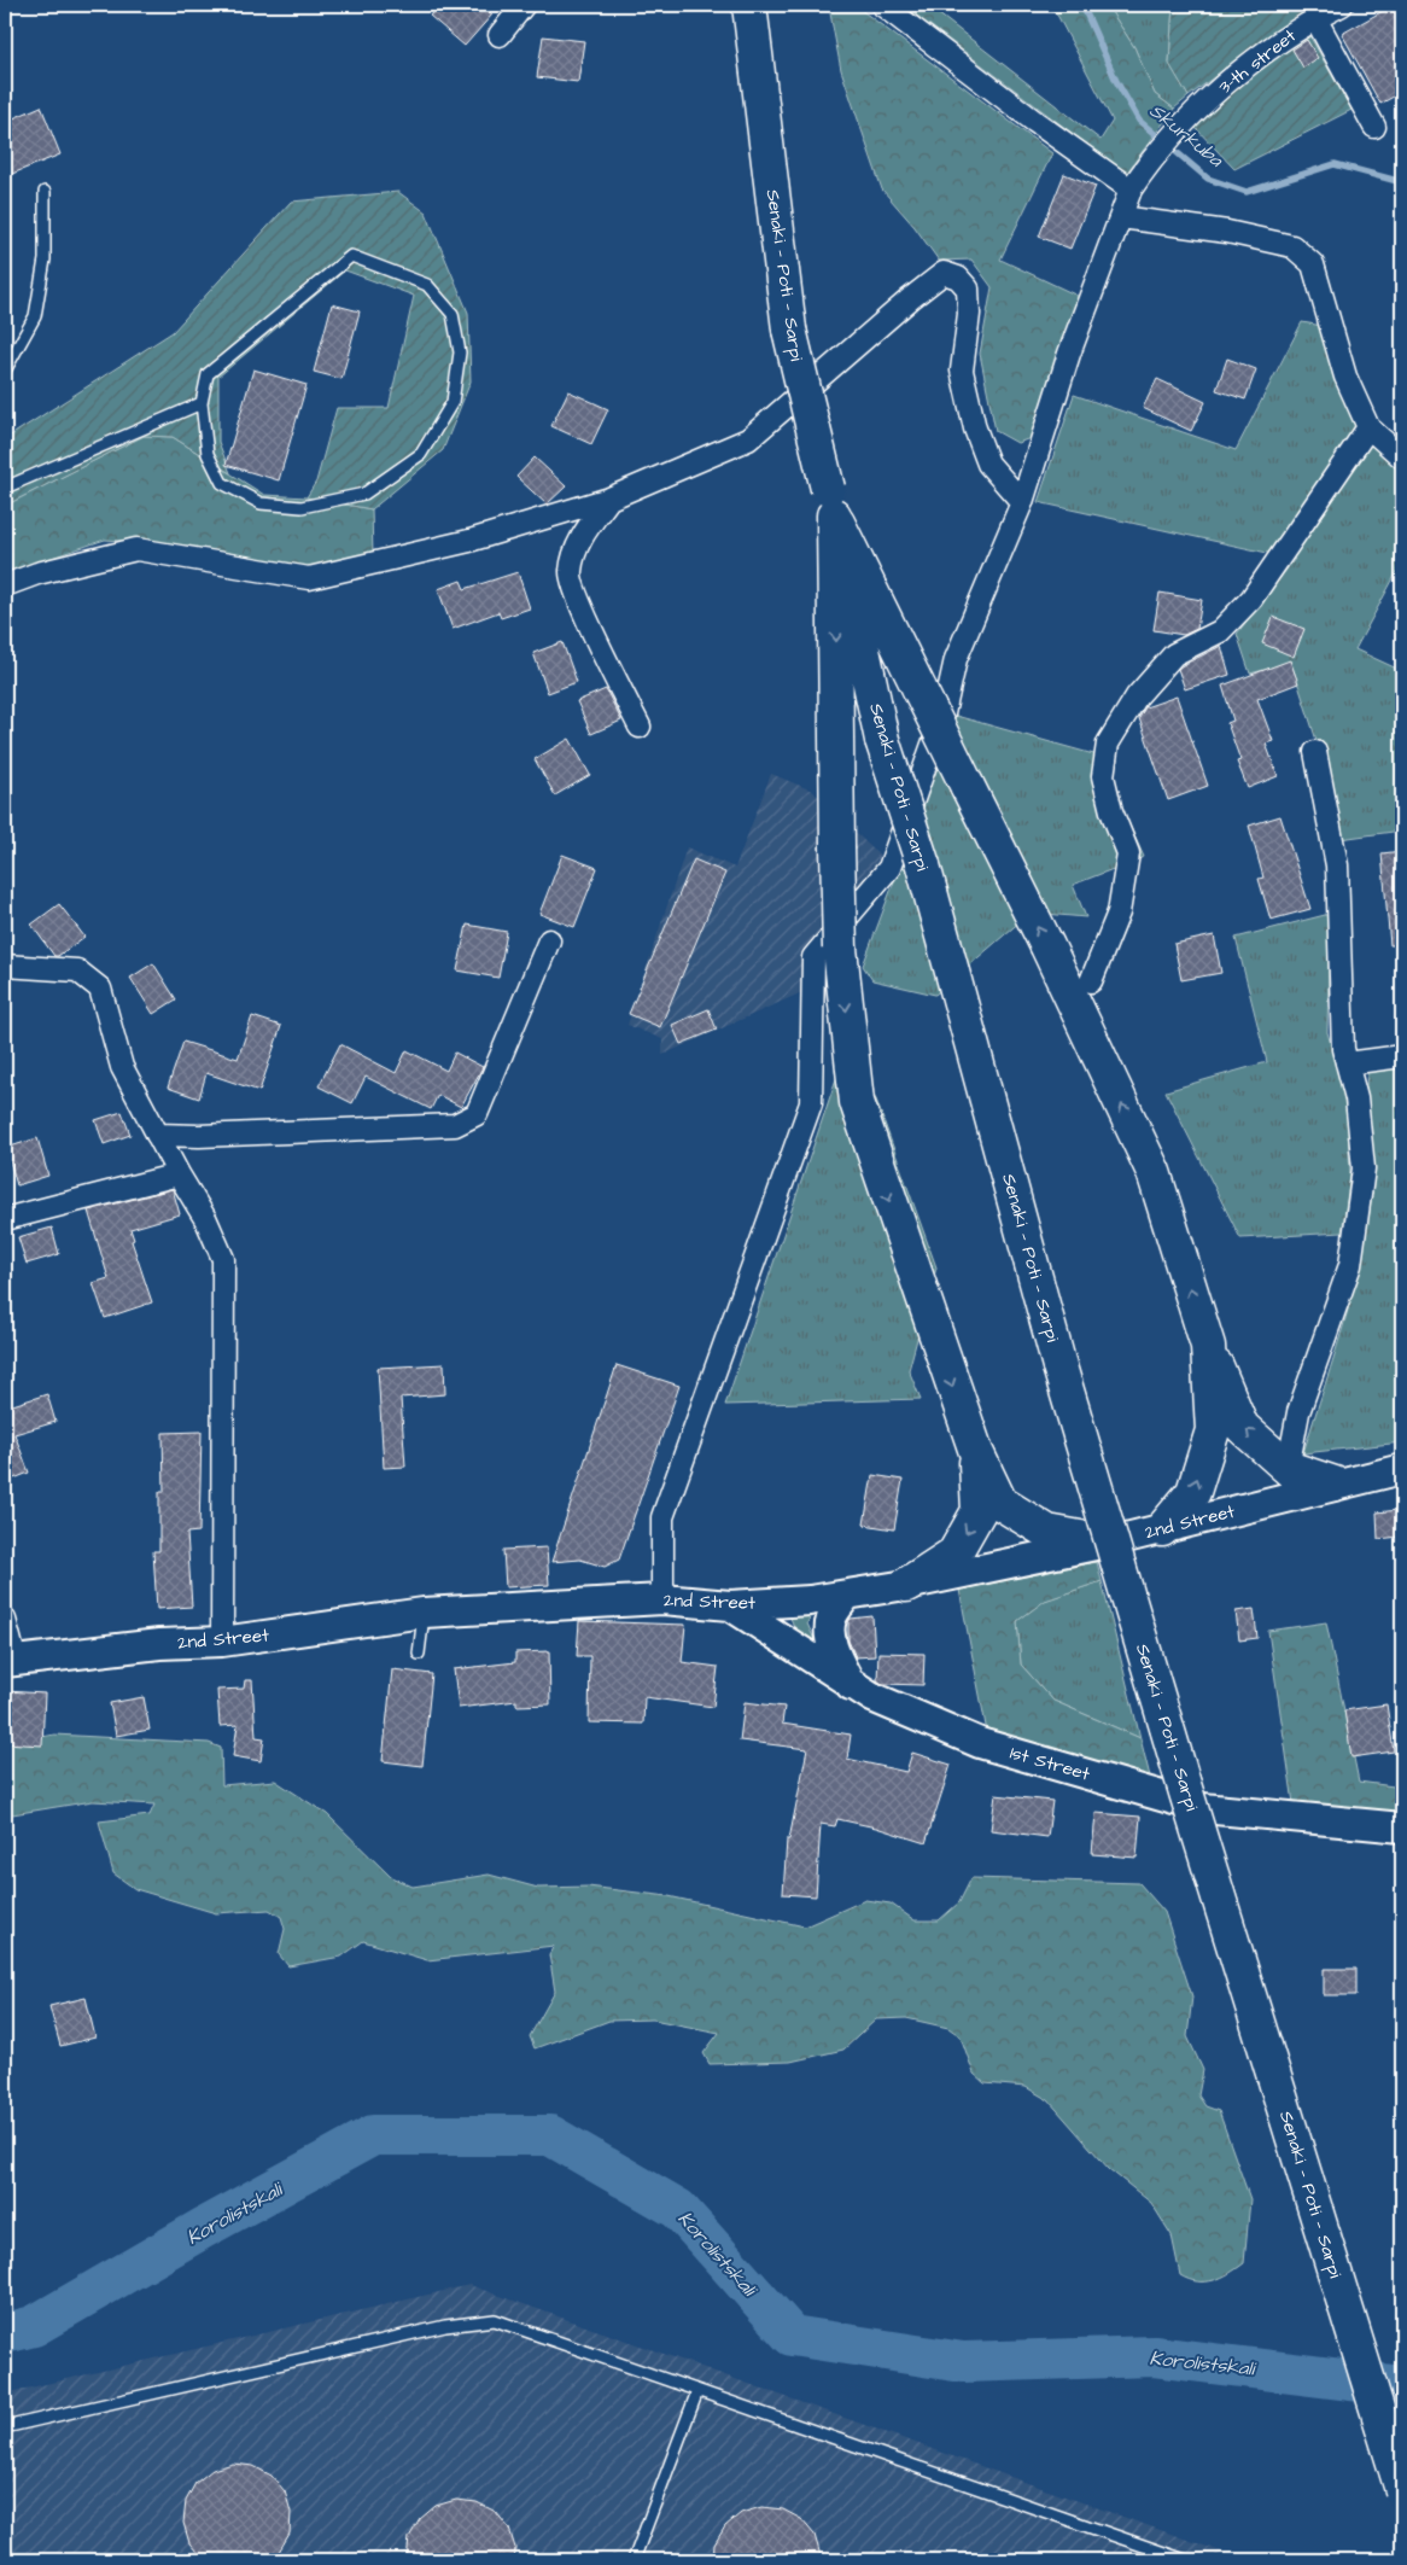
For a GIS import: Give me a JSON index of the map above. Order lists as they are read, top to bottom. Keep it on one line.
{"streets":{"highway":["Senaki — Poti — Sarpi"],"street":["3-th street","2nd Street","1st Street"]},"crossings":[["3-th street","2nd Street"],["2nd Street","1st Street"]],"water":["Skurkuba","Korolistskali"]}
